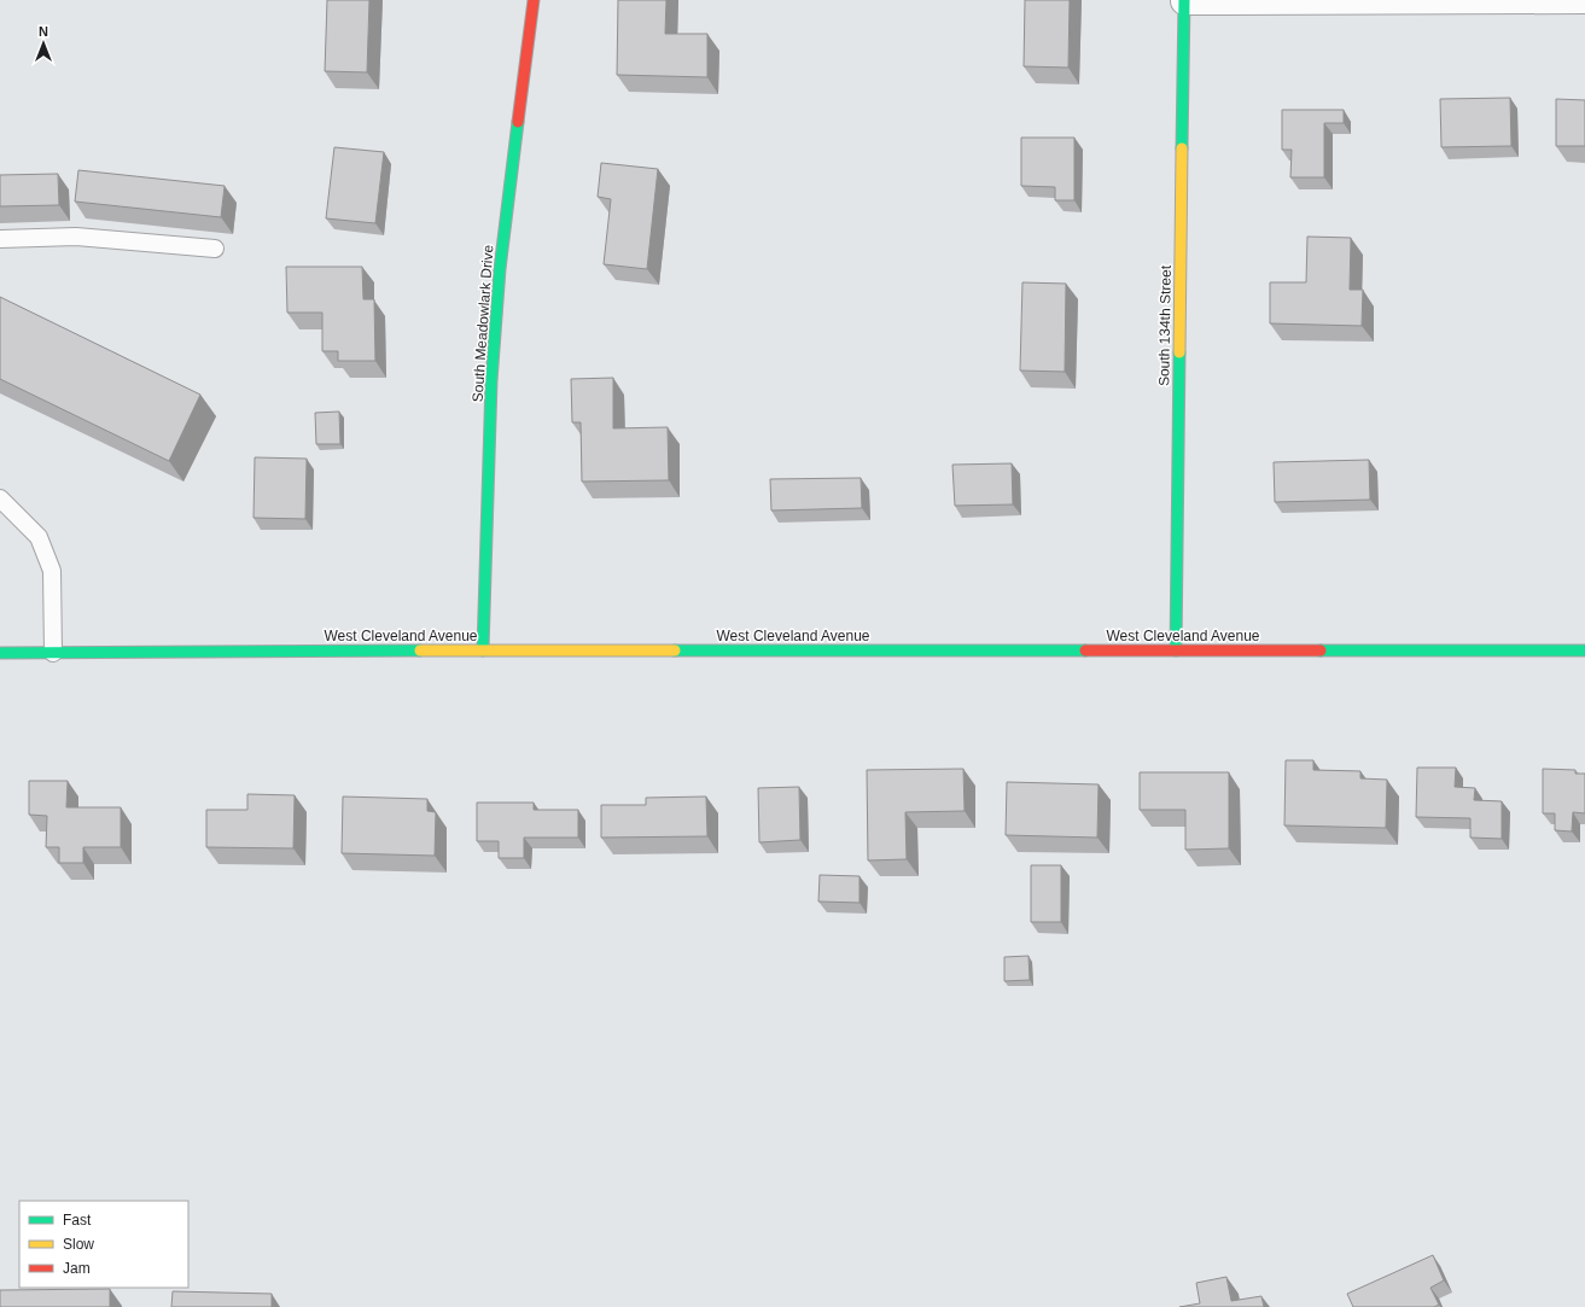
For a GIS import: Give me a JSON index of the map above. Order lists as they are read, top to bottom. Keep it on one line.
{"streets":{"main road":["South Meadowlark Drive","South 134th Street","West Cleveland Avenue"]},"crossings":[["South Meadowlark Drive","West Cleveland Avenue"],["South 134th Street","West Cleveland Avenue"]],"legend":["Fast","Slow","Jam"],"north":"top"}
